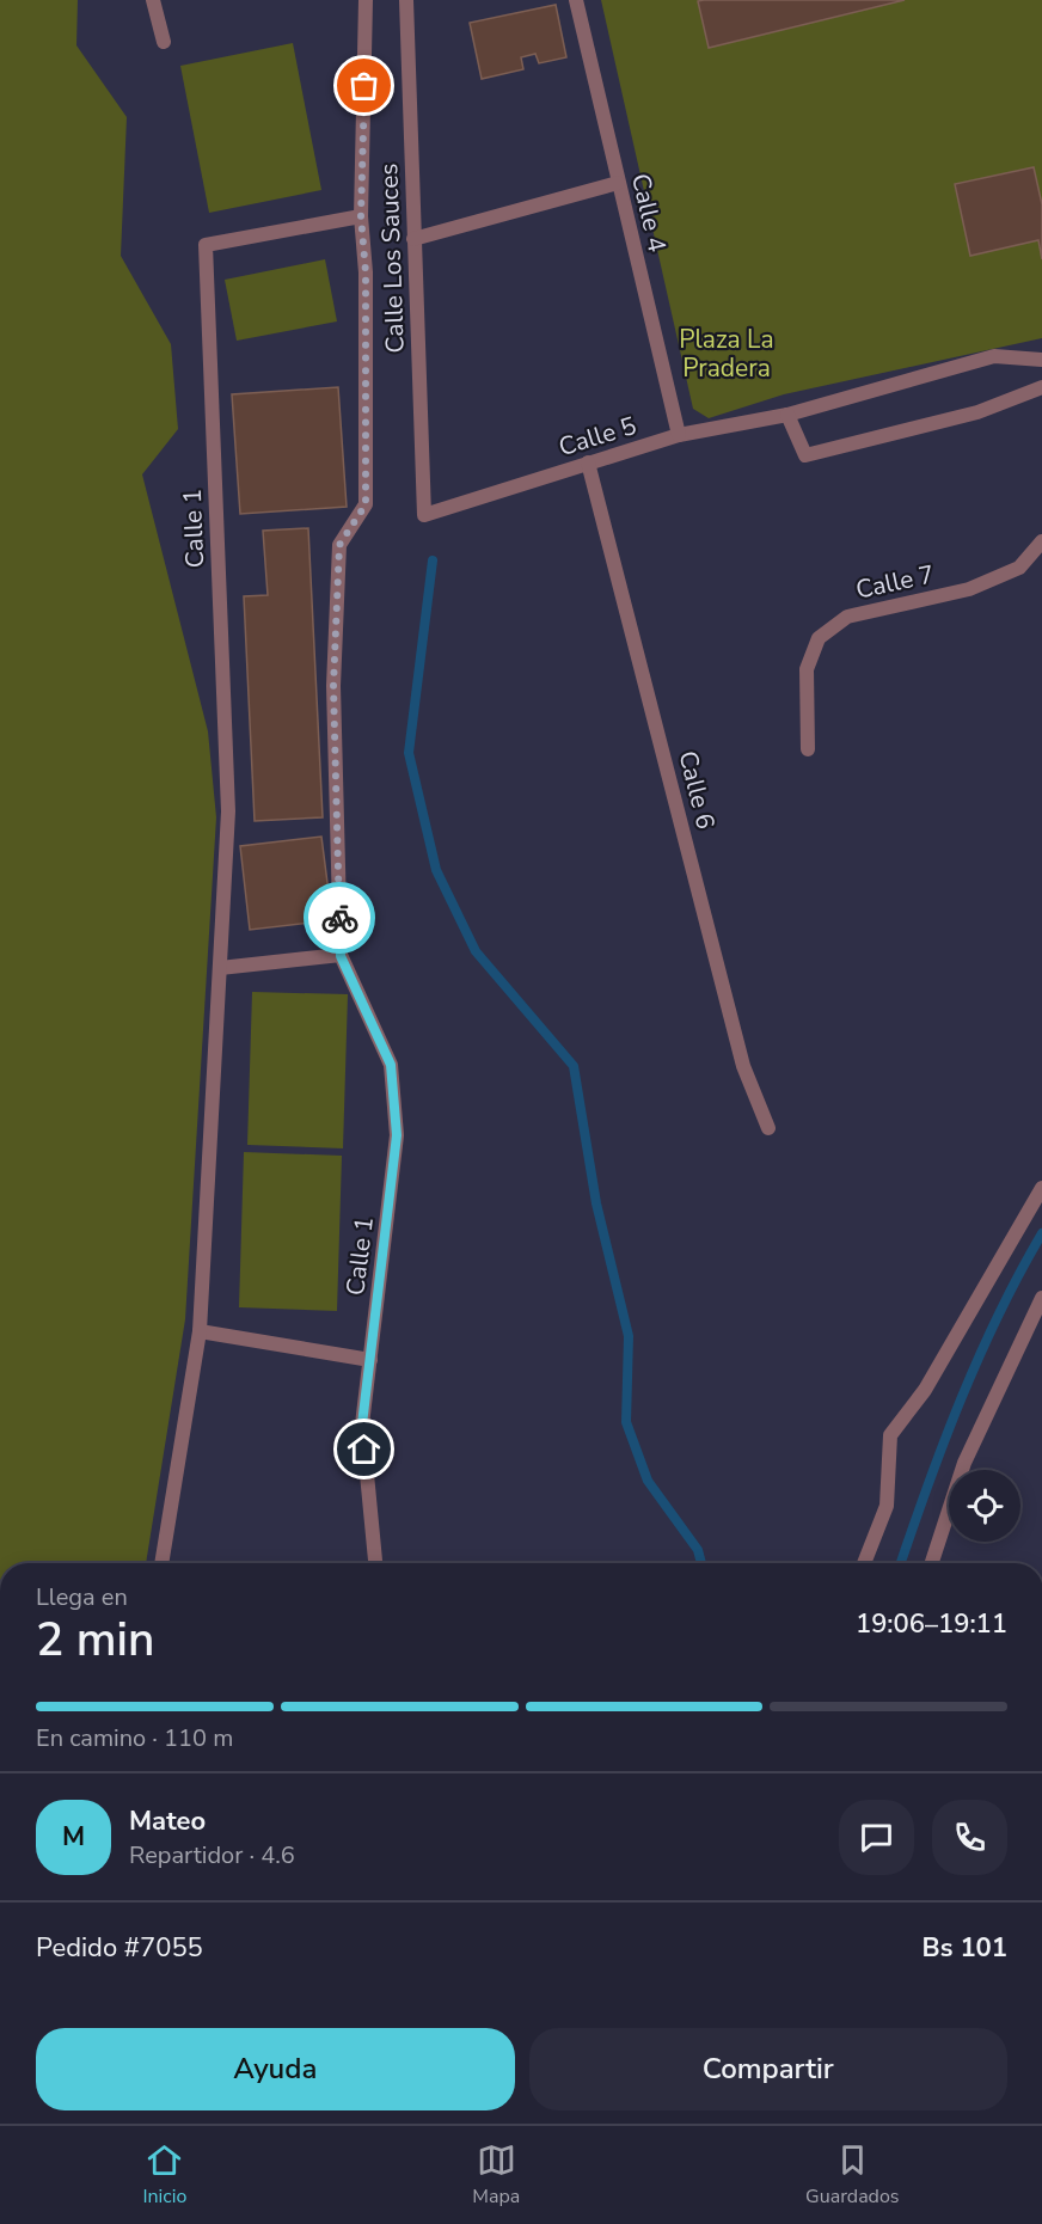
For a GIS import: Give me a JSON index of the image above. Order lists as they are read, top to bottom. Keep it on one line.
{"streets":{"street":["Calle 4","Calle Los Sauces","Calle 5","Calle 1","Calle 7","Calle 6"]},"crossings":[["Calle 4","Calle 5"],["Calle Los Sauces","Calle 5"],["Calle 5","Calle 6"]],"parks":["Plaza La Pradera"],"page":{"heading":["2 min","Llega en","19:06–19:11"],"panel":["Mateo","Repartidor · 4.6","Pedido #7055","Bs 101"],"bar":"En camino · 110 m","round":"M","buttons":["Ayuda","Compartir"],"tabs":["Inicio","Mapa","Guardados"]}}
